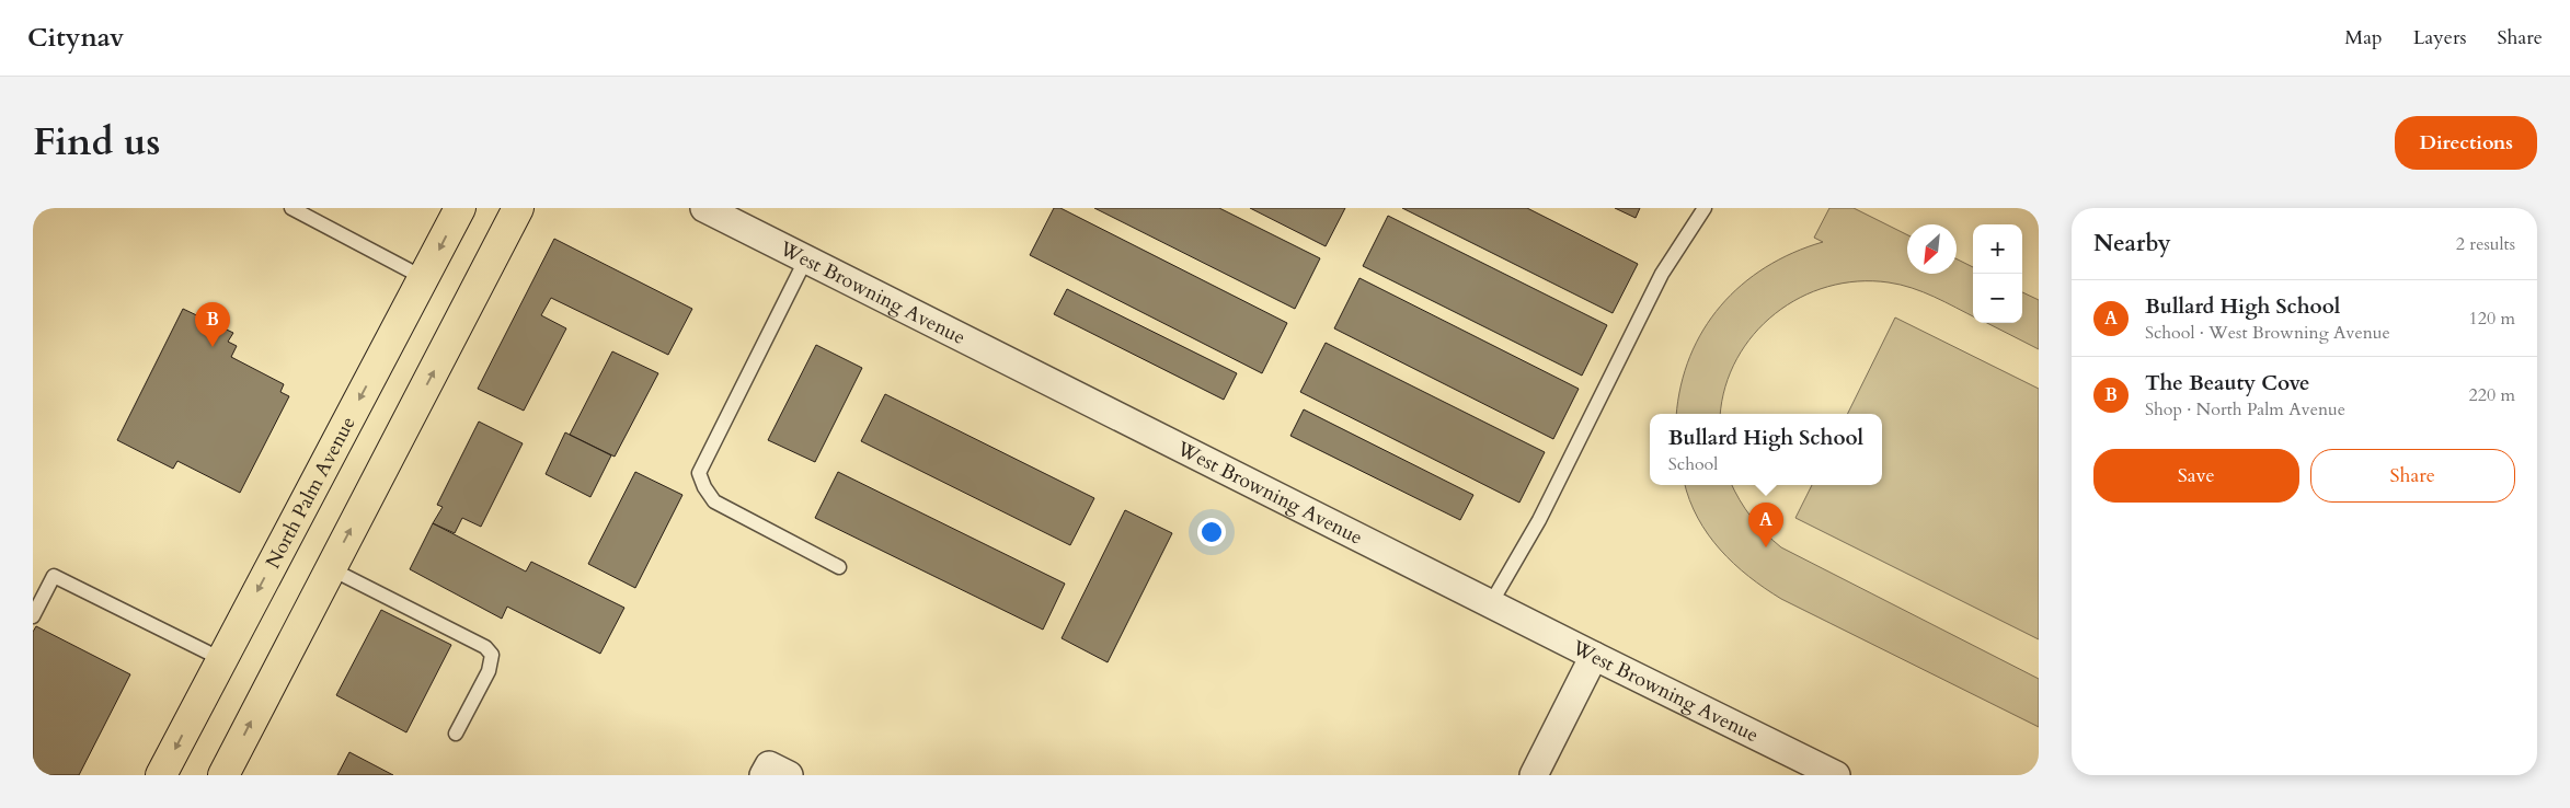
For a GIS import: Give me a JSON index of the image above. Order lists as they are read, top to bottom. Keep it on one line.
{"streets":{"main road":["North Palm Avenue"],"street":["West Browning Avenue"]},"north":"bottom left","page":{"header":"Citynav","nav":["Map","Layers","Share"],"title":"Find us","buttons":["Directions",["Save","Share"]],"heading":["Nearby","2 results"],"map_buttons":["+","−"],"list":[{"mark":"A","name":"Bullard High School","note":"School · West Browning Avenue","value":"120 m"},{"mark":"B","name":"The Beauty Cove","note":"Shop · North Palm Avenue","value":"220 m"}],"pins":["B","A"],"popup":["Bullard High School","School"]}}
